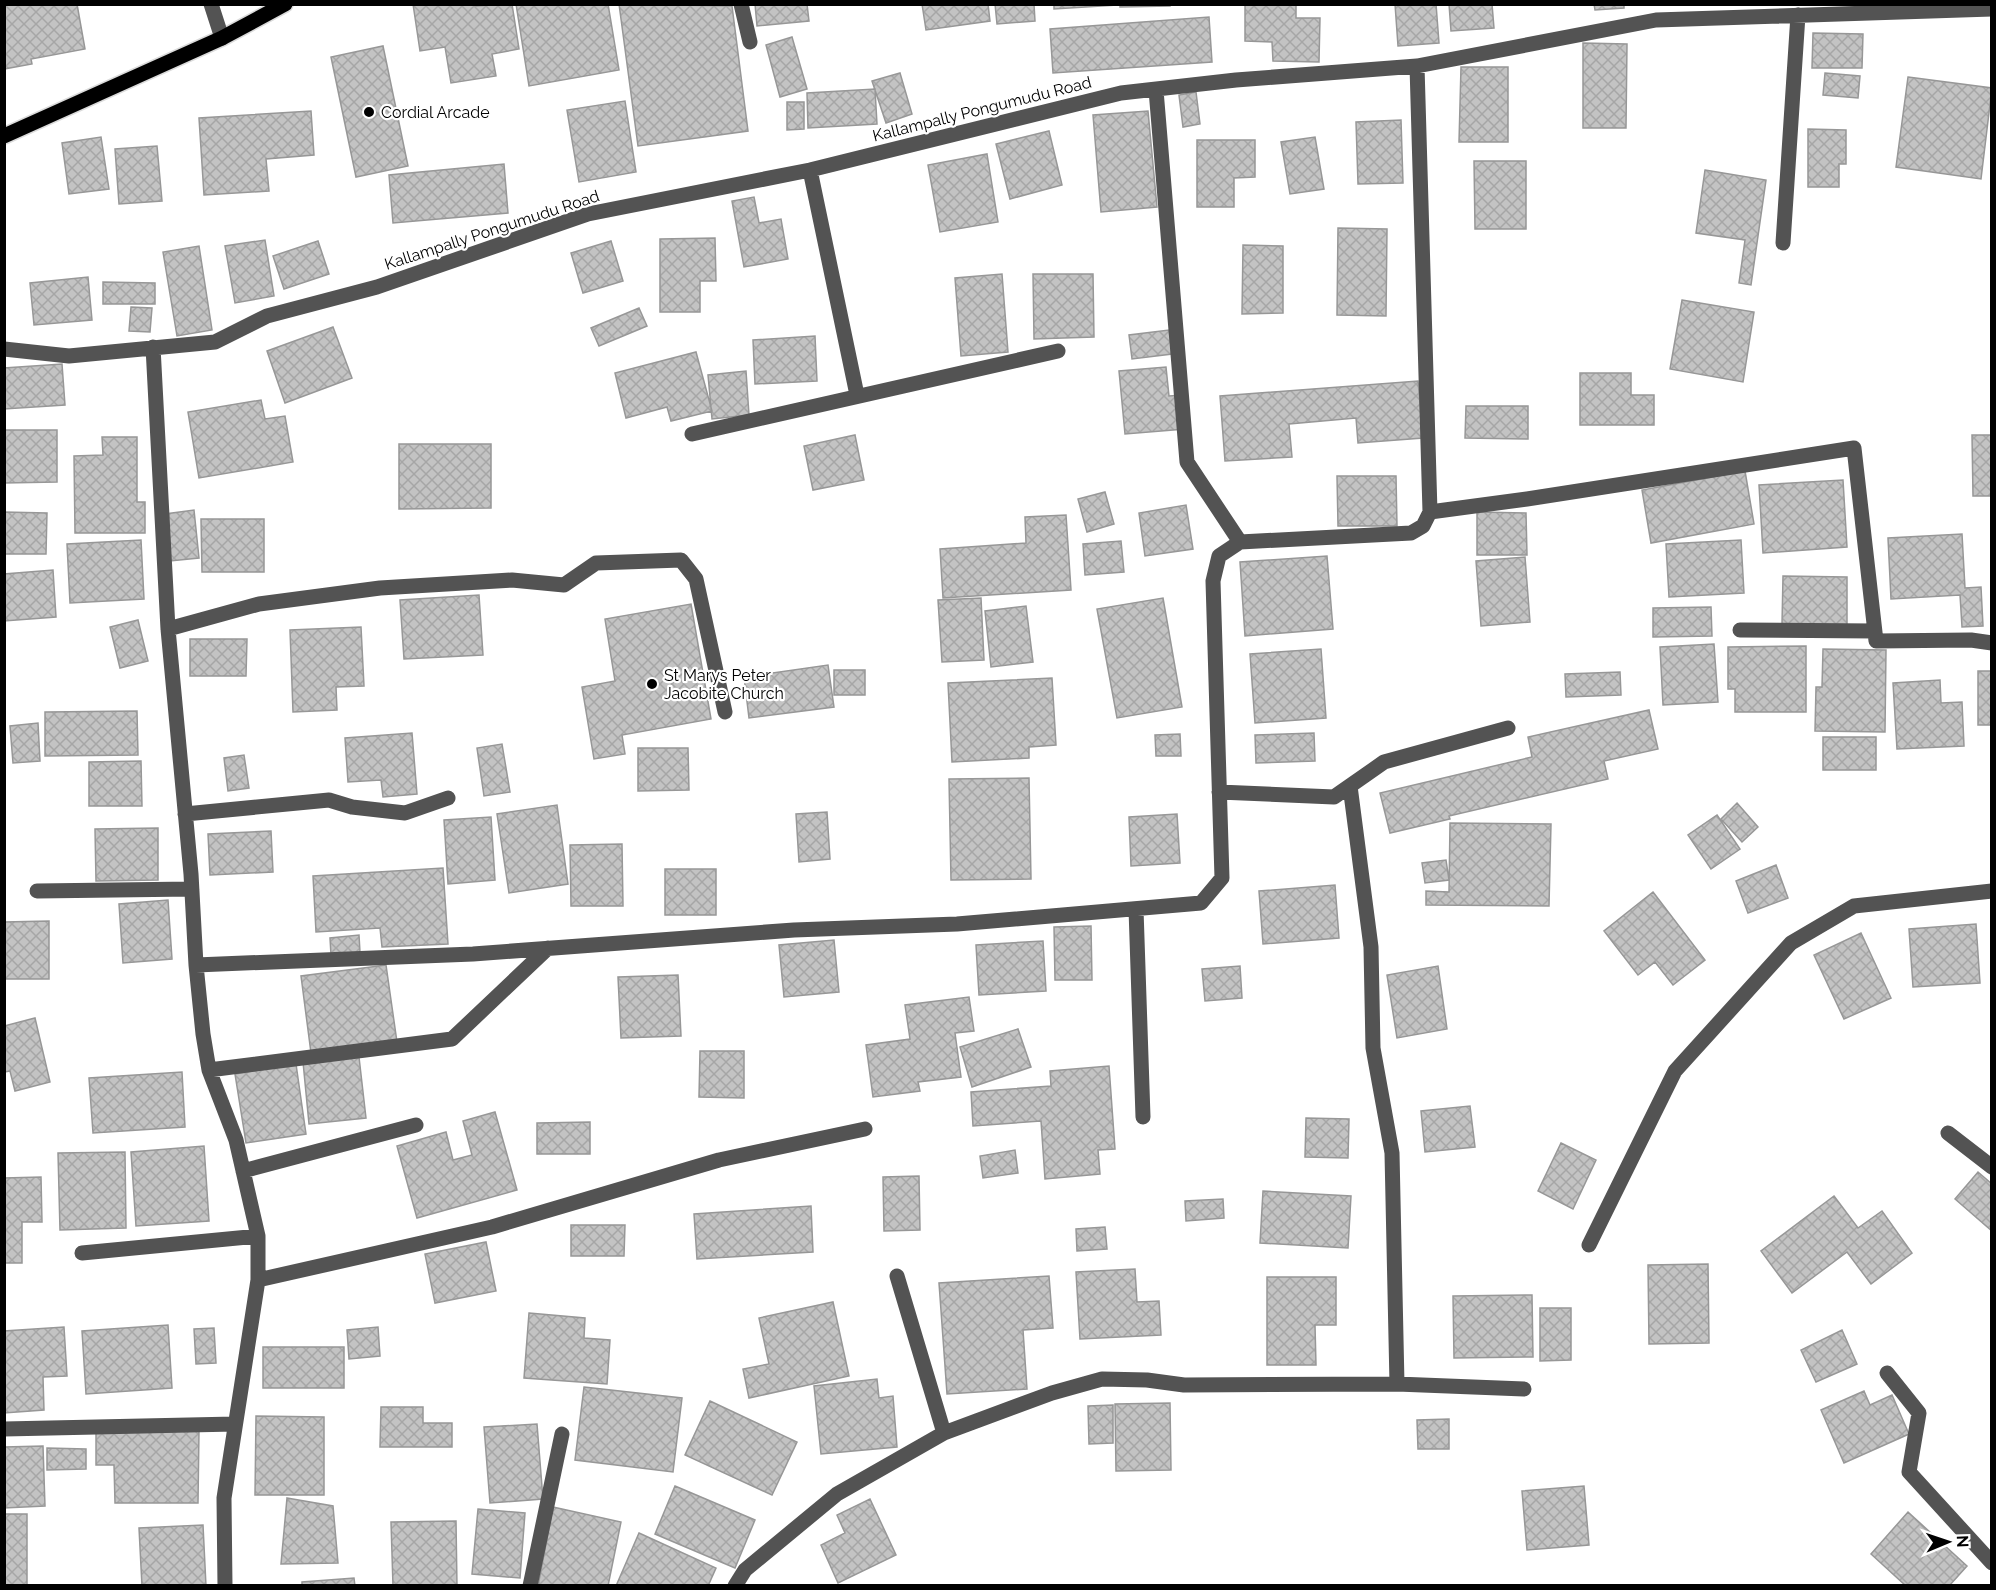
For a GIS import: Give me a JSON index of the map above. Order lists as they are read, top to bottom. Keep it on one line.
{"streets":{"street":["Kallampally Pongumudu Road"]},"places":["Cordial Arcade","St Marys Peter Jacobite Church"],"north":"right"}
